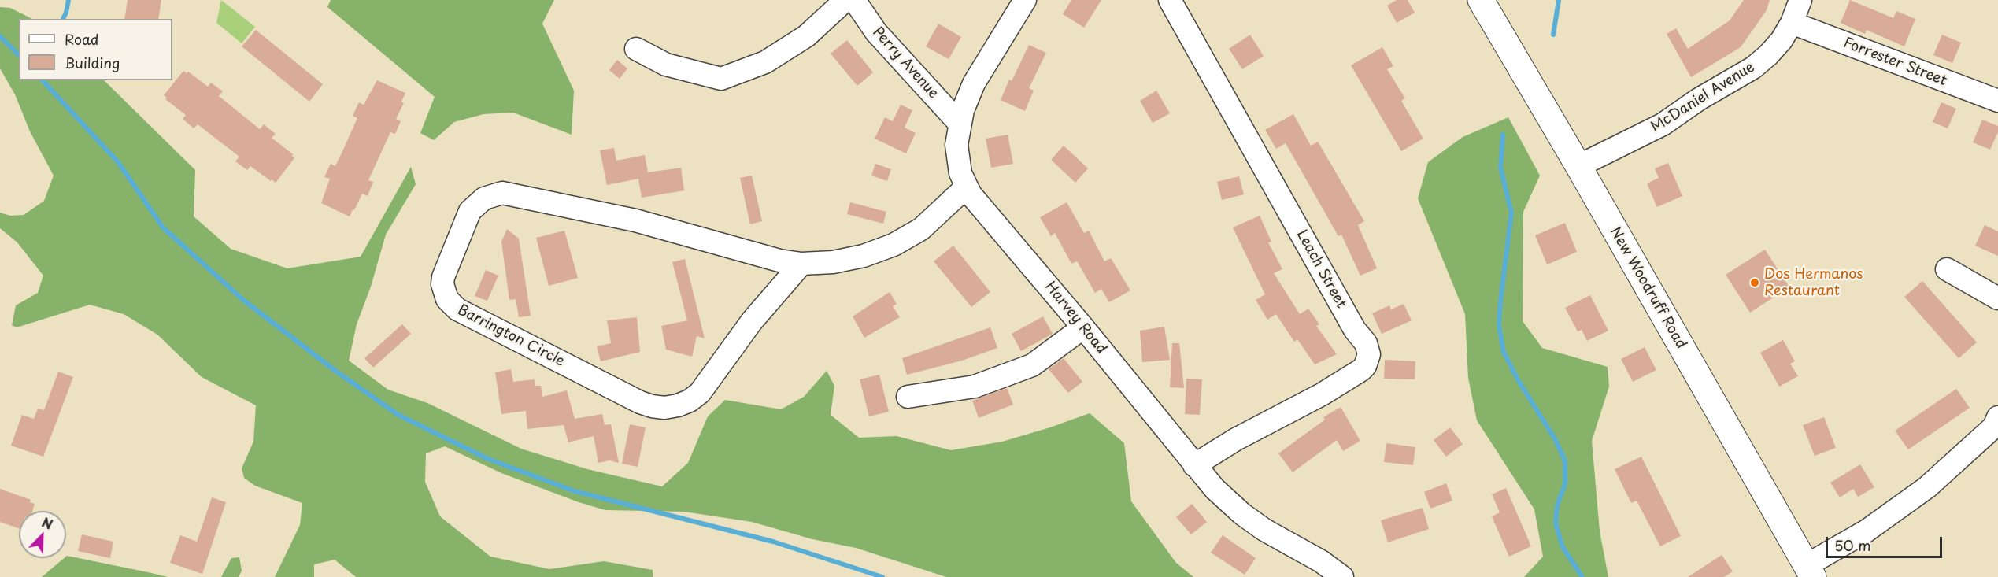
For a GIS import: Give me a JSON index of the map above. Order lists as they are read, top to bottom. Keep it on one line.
{"streets":{"main road":["New Woodruff Road"],"street":["Forrester Street","Perry Avenue","McDaniel Avenue","Leach Street","Harvey Road","Barrington Circle"]},"crossings":[["Forrester Street","McDaniel Avenue"],["Perry Avenue","Harvey Road"],["McDaniel Avenue","New Woodruff Road"],["Leach Street","Harvey Road"],["Harvey Road","Barrington Circle"]],"places":["Dos Hermanos Restaurant"],"legend":["Road","Building"],"scale_bar":"50 m","north":"top right"}
